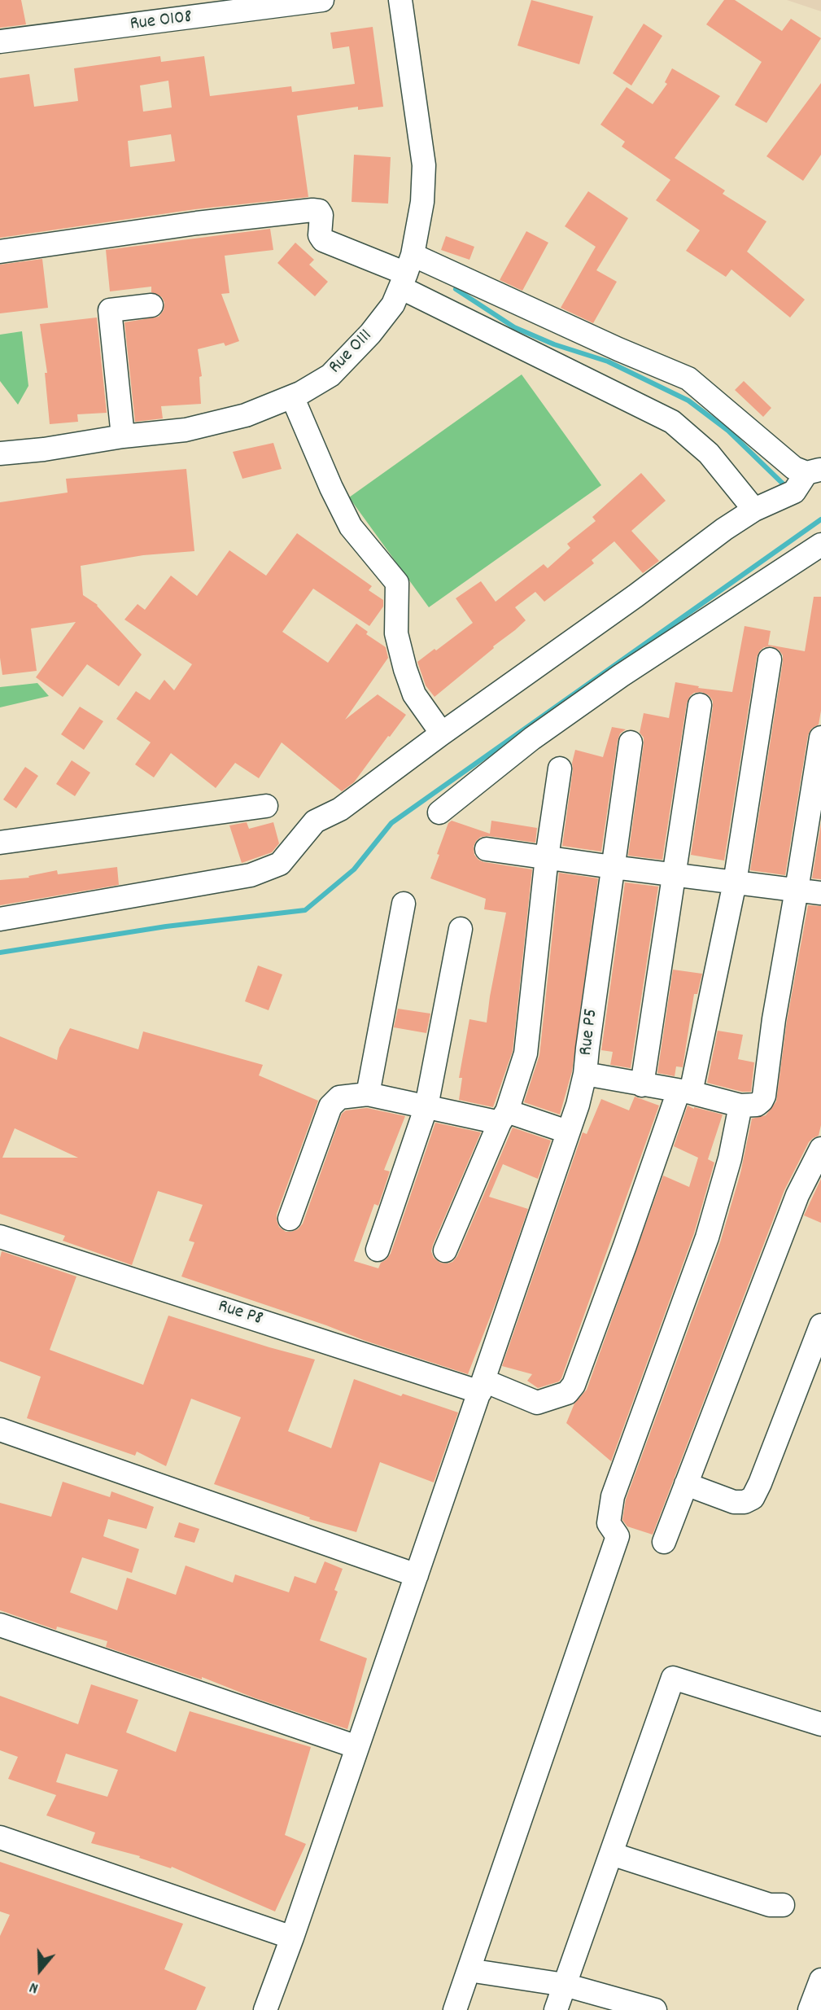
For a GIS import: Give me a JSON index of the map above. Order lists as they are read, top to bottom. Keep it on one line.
{"streets":{"street":["Rue O108","Rue O111","Rue P5","Rue P8"]},"crossings":[["Rue P5","Rue P8"]],"north":"bottom"}
